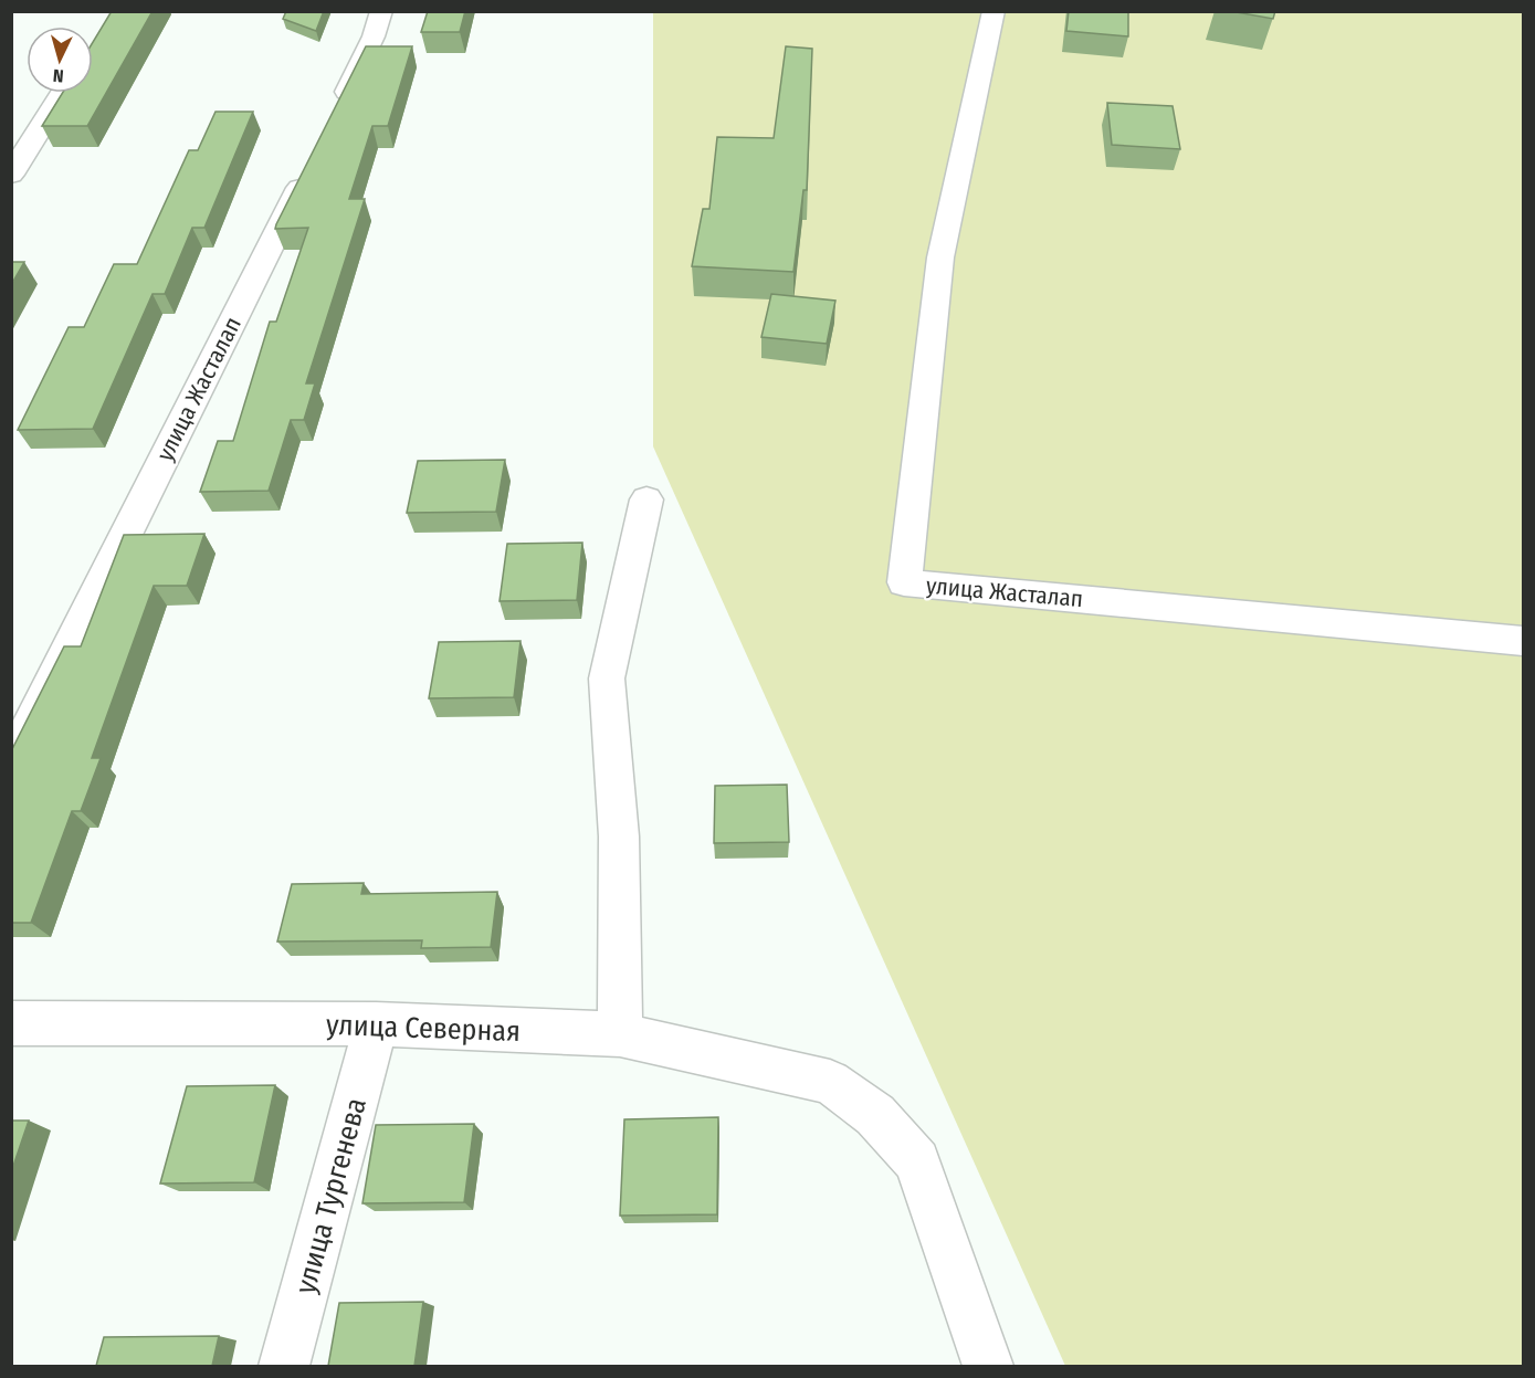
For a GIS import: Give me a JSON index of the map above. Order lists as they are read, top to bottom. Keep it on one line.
{"streets":{"street":["улица Жасталап","улица Северная","улица Тургенева"]},"crossings":[["улица Северная","улица Тургенева"]],"north":"bottom"}
